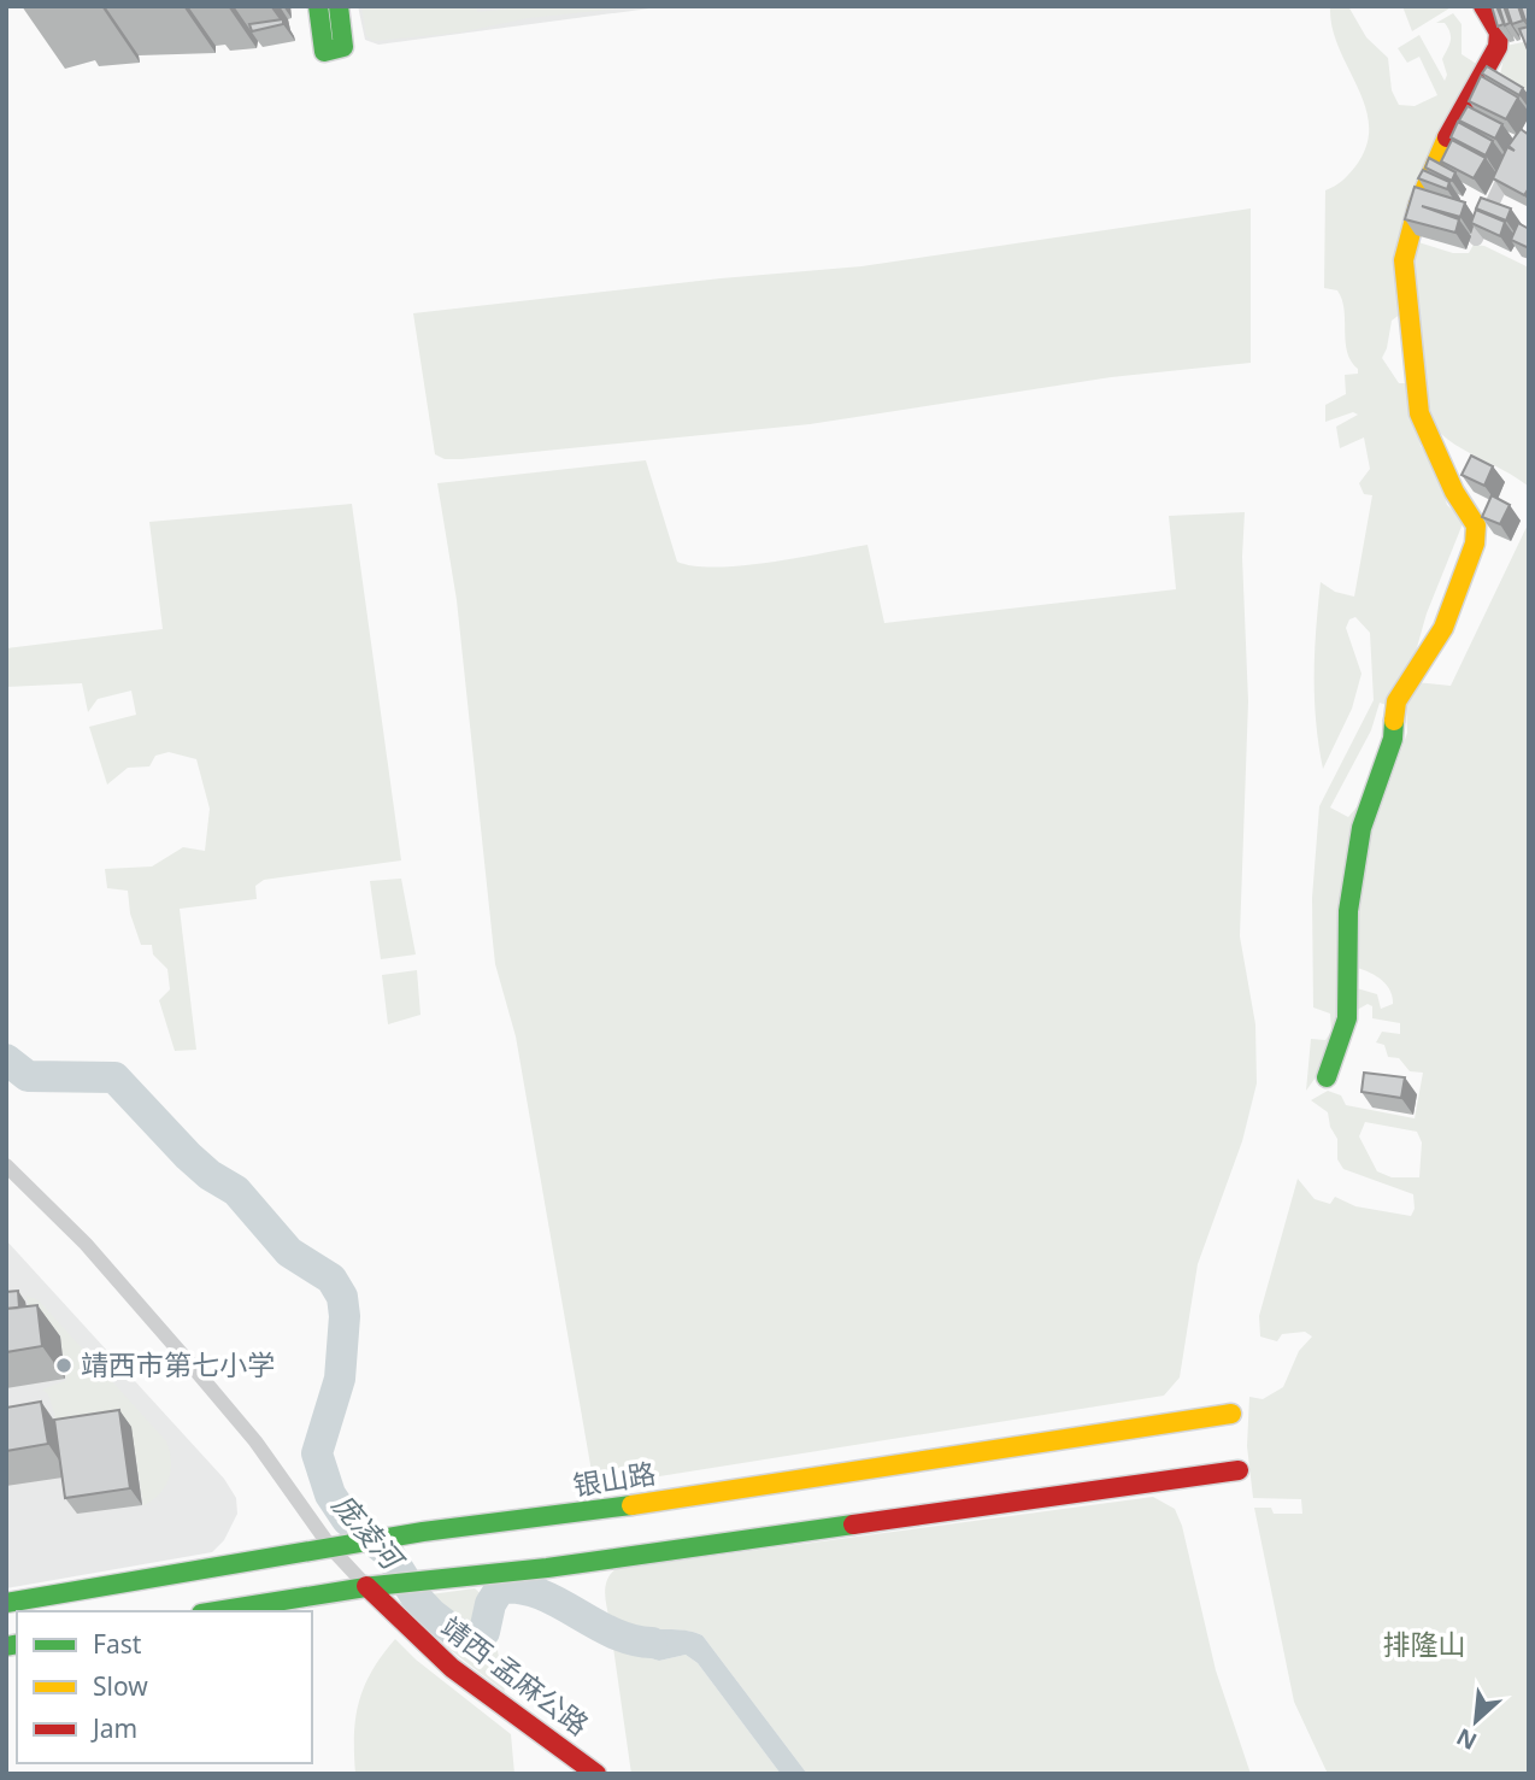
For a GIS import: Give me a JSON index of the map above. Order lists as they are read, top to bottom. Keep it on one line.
{"streets":{"main road":["银山路","靖西-孟麻公路"]},"water":["庞凌河"],"parks":["排隆山"],"places":["靖西市第七小学"],"legend":["Fast","Slow","Jam"],"north":"bottom left"}
